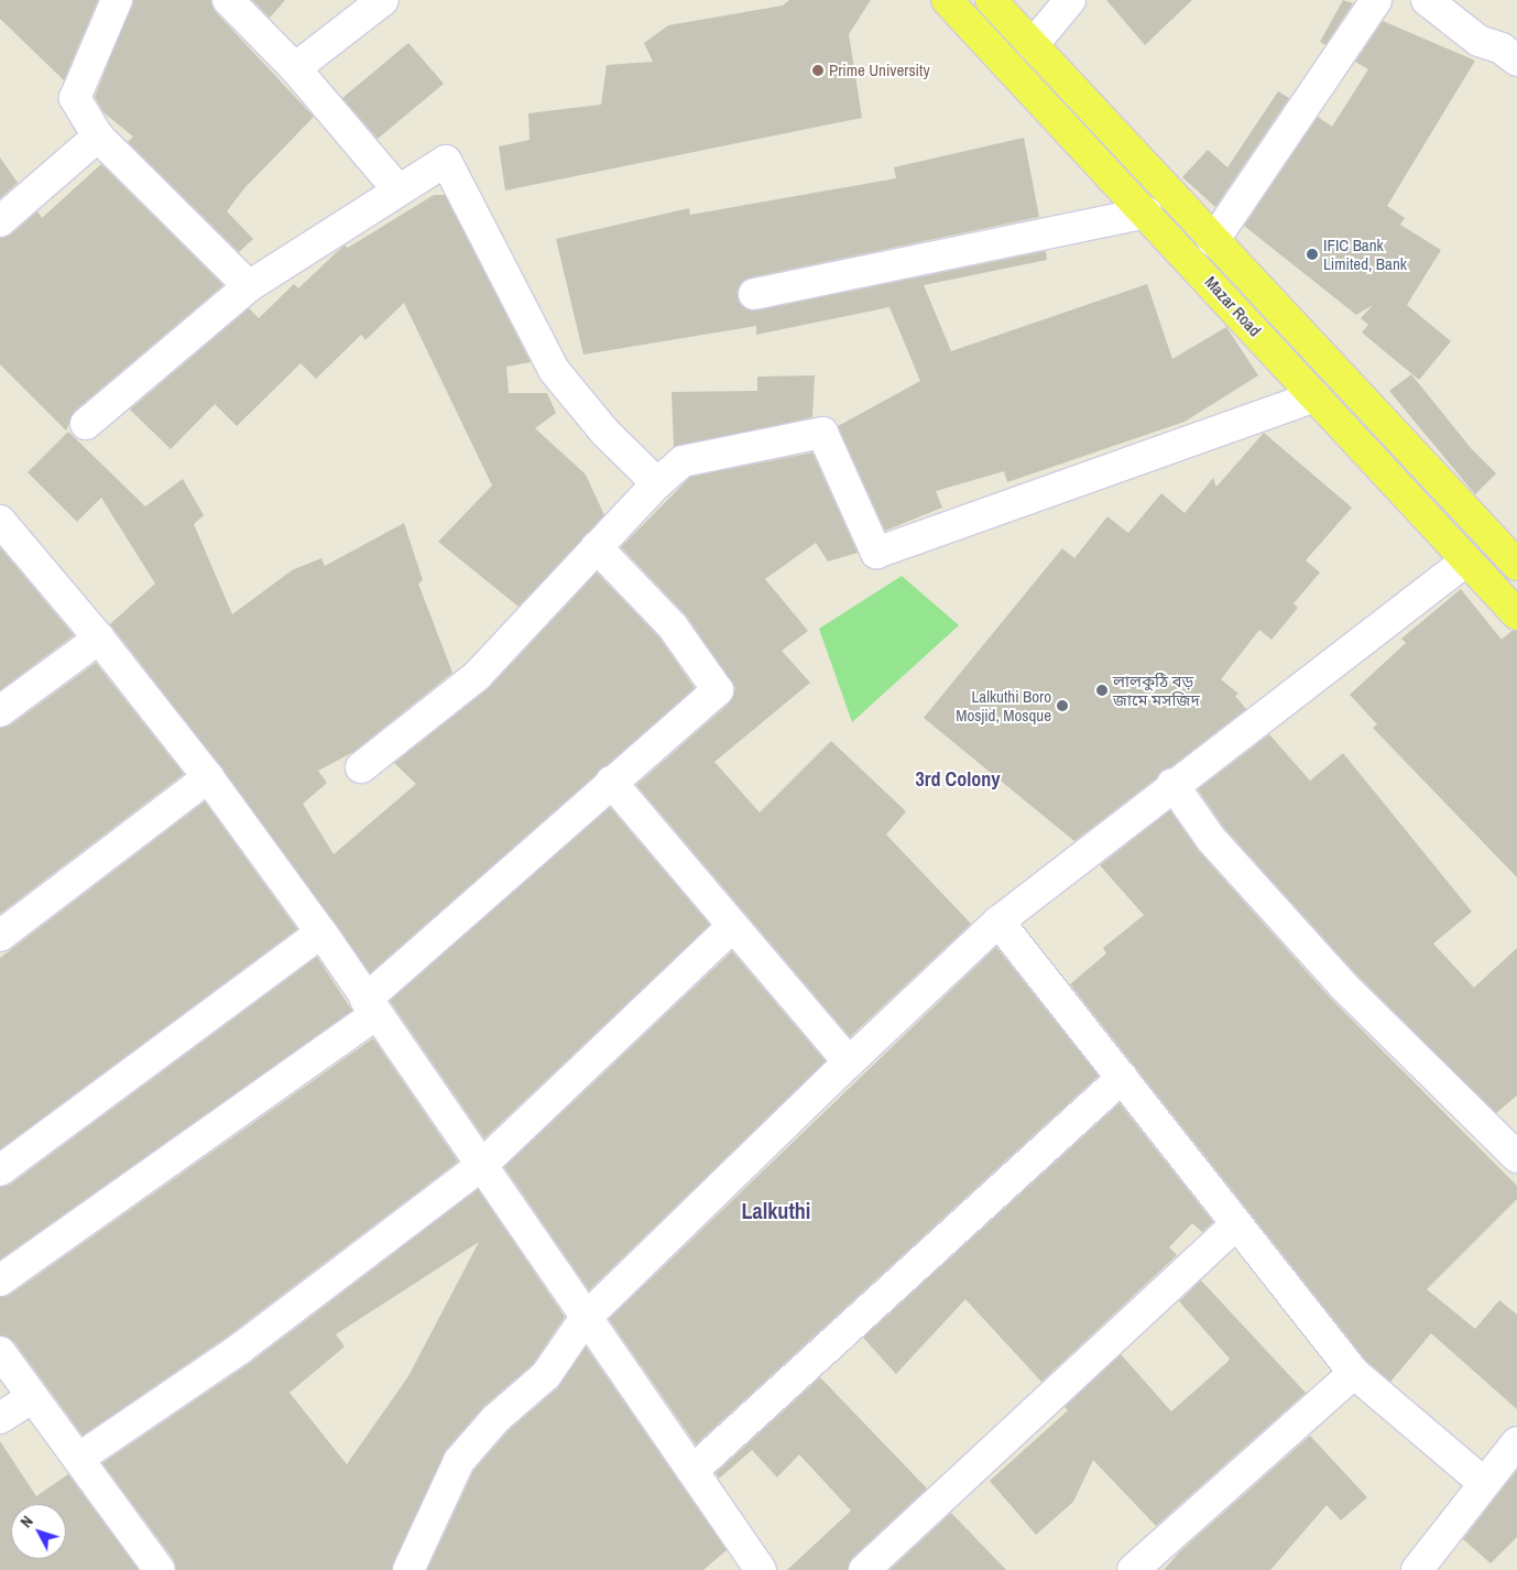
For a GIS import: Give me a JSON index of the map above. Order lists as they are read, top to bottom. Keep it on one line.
{"streets":{"main road":["Mazar Road"]},"districts":["3rd Colony","Lalkuthi"],"places":["Prime University","IFIC Bank Limited, Bank","লালকুঠি বড় জামে মসজিদ","Lalkuthi Boro Mosjid, Mosque"],"north":"top left"}
